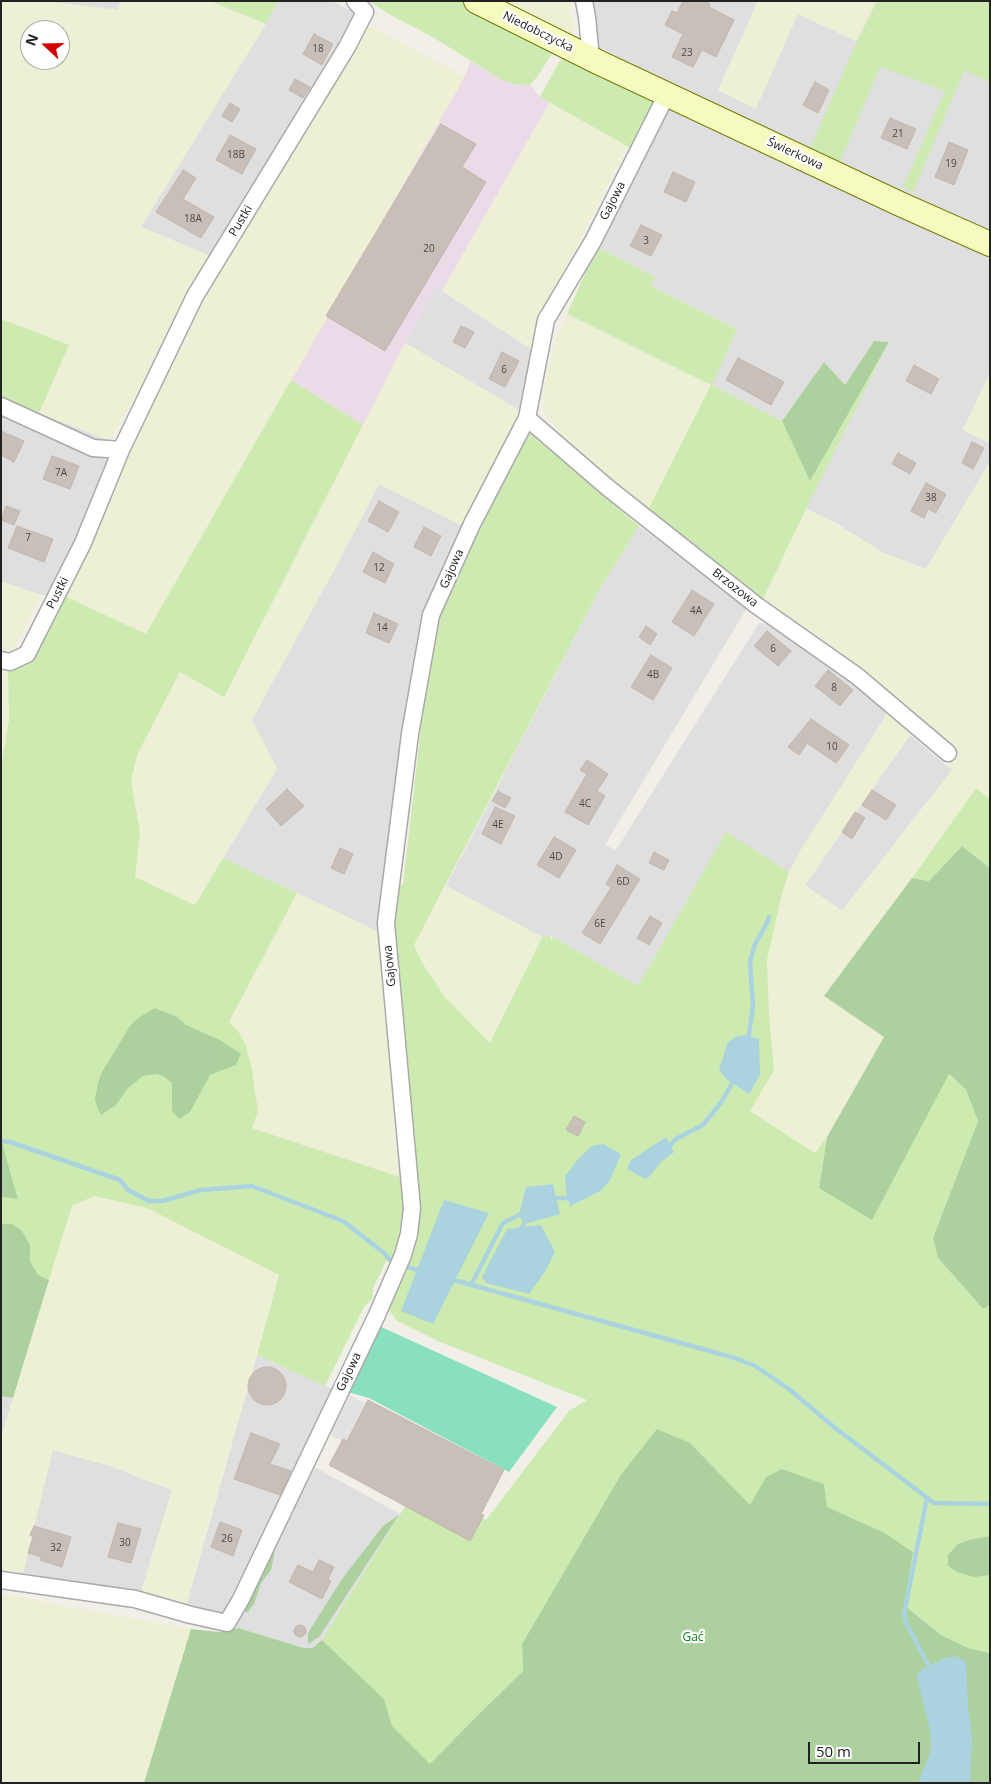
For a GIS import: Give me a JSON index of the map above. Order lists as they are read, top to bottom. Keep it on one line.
{"streets":{"street":["Niedobczycka","Świerkowa","Gajowa","Pustki","Brzozowa"]},"crossings":[["Niedobczycka","Świerkowa"],["Świerkowa","Gajowa"],["Gajowa","Brzozowa"]],"parks":["Gać"],"house_numbers":["18","23","21","18B","19","18A","3","20","6","7A","38","7","12","4A","14","6","4B","8","10","4C","4E","4D","6D","6E","26","30","32"],"scale_bar":"50 m","north":"left"}
